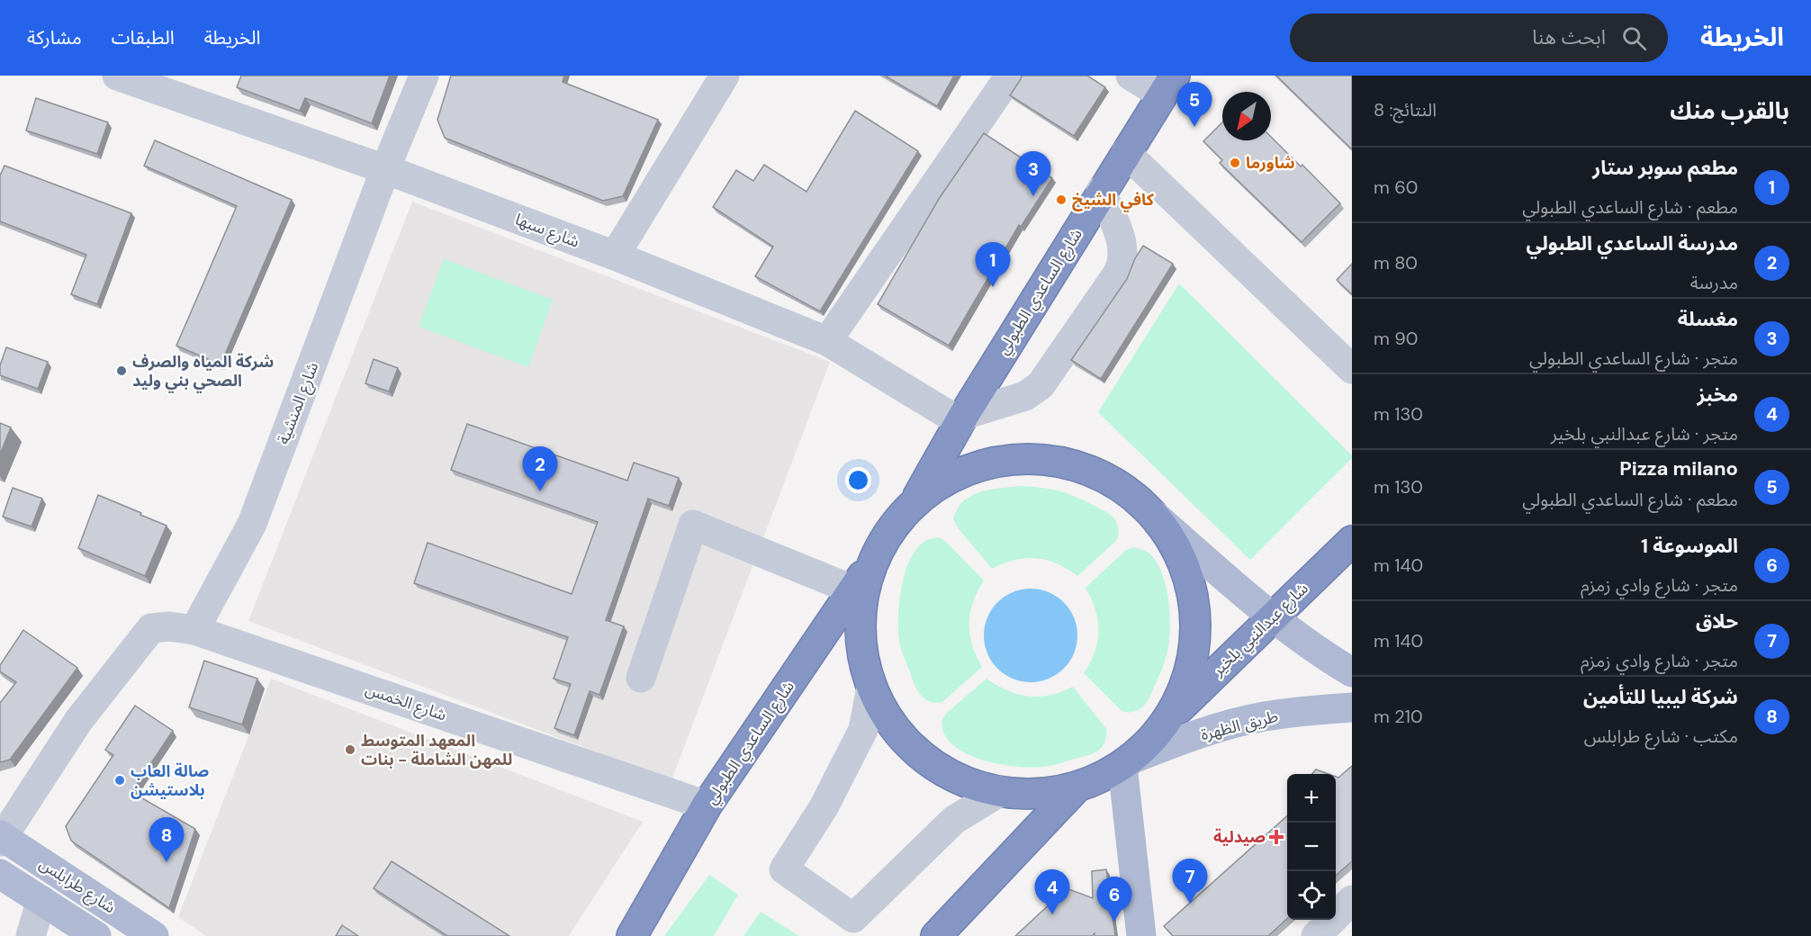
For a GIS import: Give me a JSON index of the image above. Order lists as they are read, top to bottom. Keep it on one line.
{"streets":{"highway":["شارع الساعدي الطبولي","شارع عبدالنبي بلخير"],"main road":["طريق الظهرة","شارع طرابلس"],"street":["شارع سبها","شارع المنشية","شارع الخمس"]},"crossings":[["شارع سبها","شارع الساعدي الطبولي"],["شارع سبها","شارع المنشية"],["شارع الساعدي الطبولي","شارع الخمس"],["شارع المنشية","شارع الخمس"],["شارع الخمس","شارع طرابلس"]],"places":{"other":["شاورما","كافي الشيخ","شركة المياه والصرف الصحي بني وليد","المعهد المتوسط للمهن الشاملة - بنات","صالة العاب بلاستيشن"],"health":["صيدلية"]},"north":"bottom left","page":{"header":"الخريطة","search":"ابحث هنا","nav":["الخريطة","الطبقات","مشاركة"],"heading":["بالقرب منك","النتائج: 8"],"pins":["5","3","1","2","8","7","4","6"],"list":[{"mark":"1","name":"مطعم سوبر ستار","note":"مطعم · شارع الساعدي الطبولي","value":"60 m"},{"mark":"2","name":"مدرسة الساعدي الطبولي","note":"مدرسة","value":"80 m"},{"mark":"3","name":"مغسلة","note":"متجر · شارع الساعدي الطبولي","value":"90 m"},{"mark":"4","name":"مخبز","note":"متجر · شارع عبدالنبي بلخير","value":"130 m"},{"mark":"5","name":"Pizza milano","note":"مطعم · شارع الساعدي الطبولي","value":"130 m"},{"mark":"6","name":"الموسوعة 1","note":"متجر · شارع وادي زمزم","value":"140 m"},{"mark":"7","name":"حلاق","note":"متجر · شارع وادي زمزم","value":"140 m"},{"mark":"8","name":"شركة ليبيا للتأمين","note":"مكتب · شارع طرابلس","value":"210 m"}],"map_buttons":["+","−"]}}
